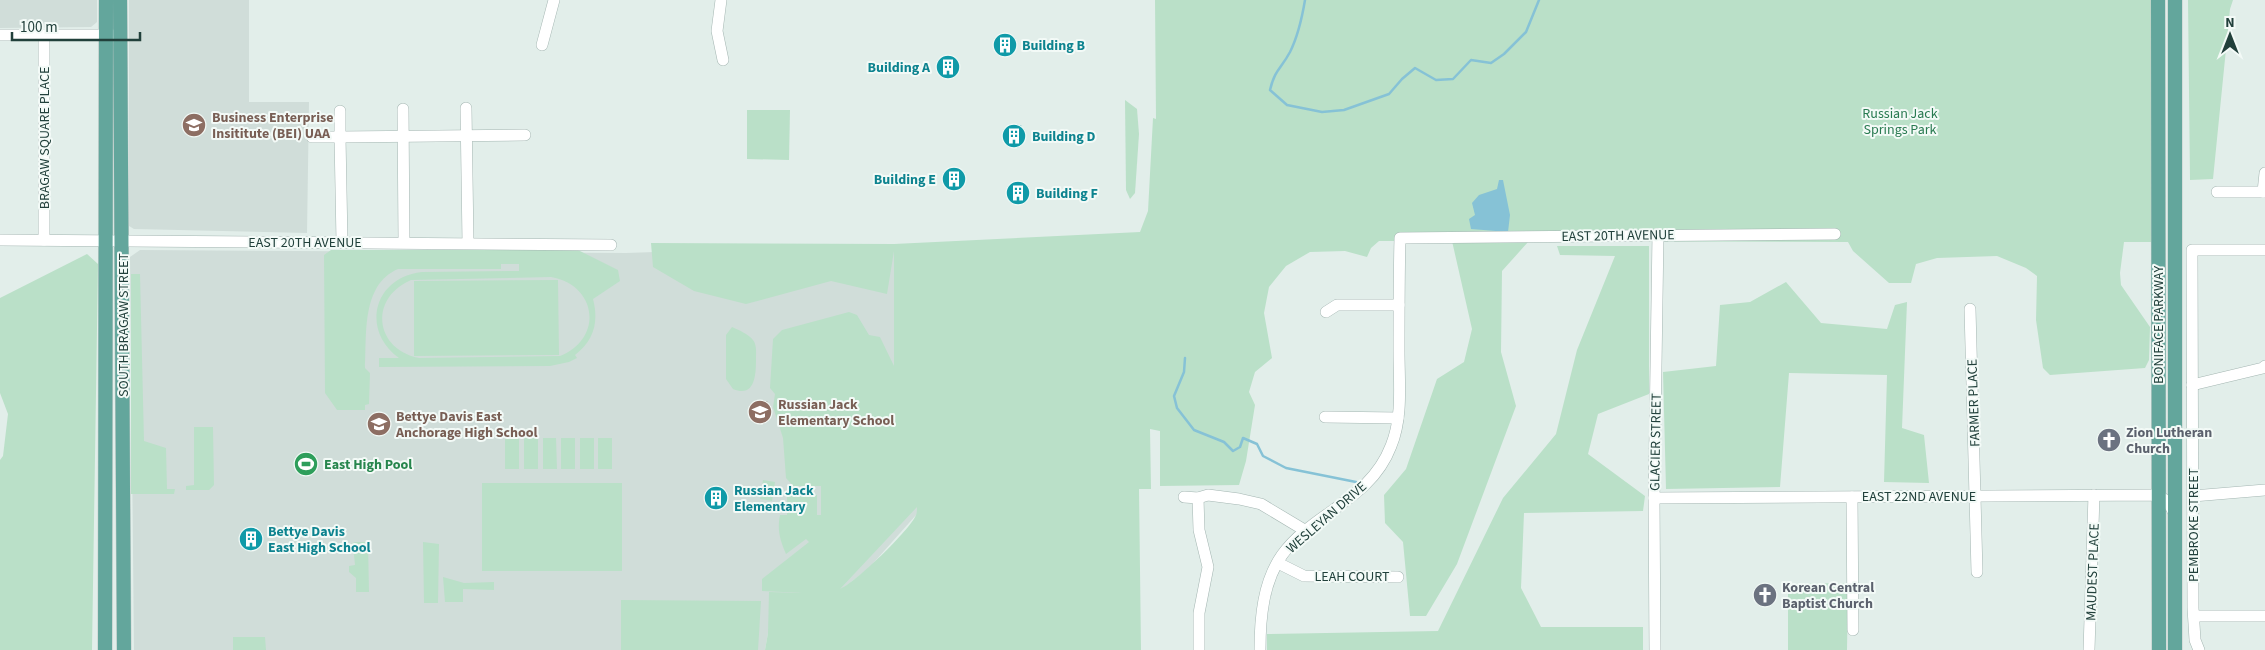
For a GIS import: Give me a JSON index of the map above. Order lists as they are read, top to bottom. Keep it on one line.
{"streets":{"main road":["SOUTH BRAGAW STREET","BONIFACE PARKWAY"],"street":["BRAGAW SQUARE PLACE","EAST 20TH AVENUE","FARMER PLACE","GLACIER STREET","EAST 22ND AVENUE","WESLEYAN DRIVE","PEMBROKE STREET","MAUDEST PLACE","LEAH COURT"]},"crossings":[["BRAGAW SQUARE PLACE","EAST 20TH AVENUE"],["EAST 20TH AVENUE","SOUTH BRAGAW STREET"],["EAST 20TH AVENUE","GLACIER STREET"],["EAST 20TH AVENUE","WESLEYAN DRIVE"],["BONIFACE PARKWAY","EAST 22ND AVENUE"],["FARMER PLACE","EAST 22ND AVENUE"],["GLACIER STREET","EAST 22ND AVENUE"],["EAST 22ND AVENUE","MAUDEST PLACE"],["WESLEYAN DRIVE","LEAH COURT"]],"parks":["Russian Jack Springs Park"],"places":{"building":["Building B","Building A","Building D","Building E","Building F","Russian Jack Elementary","Bettye Davis East High School"],"school or university":["Business Enterprise Insititute (BEI) UAA","Russian Jack Elementary School","Bettye Davis East Anchorage High School"],"church":["Zion Lutheran Church","Korean Central Baptist Church"],"sports":["East High Pool"]},"scale_bar":"100 m","north":"top"}
